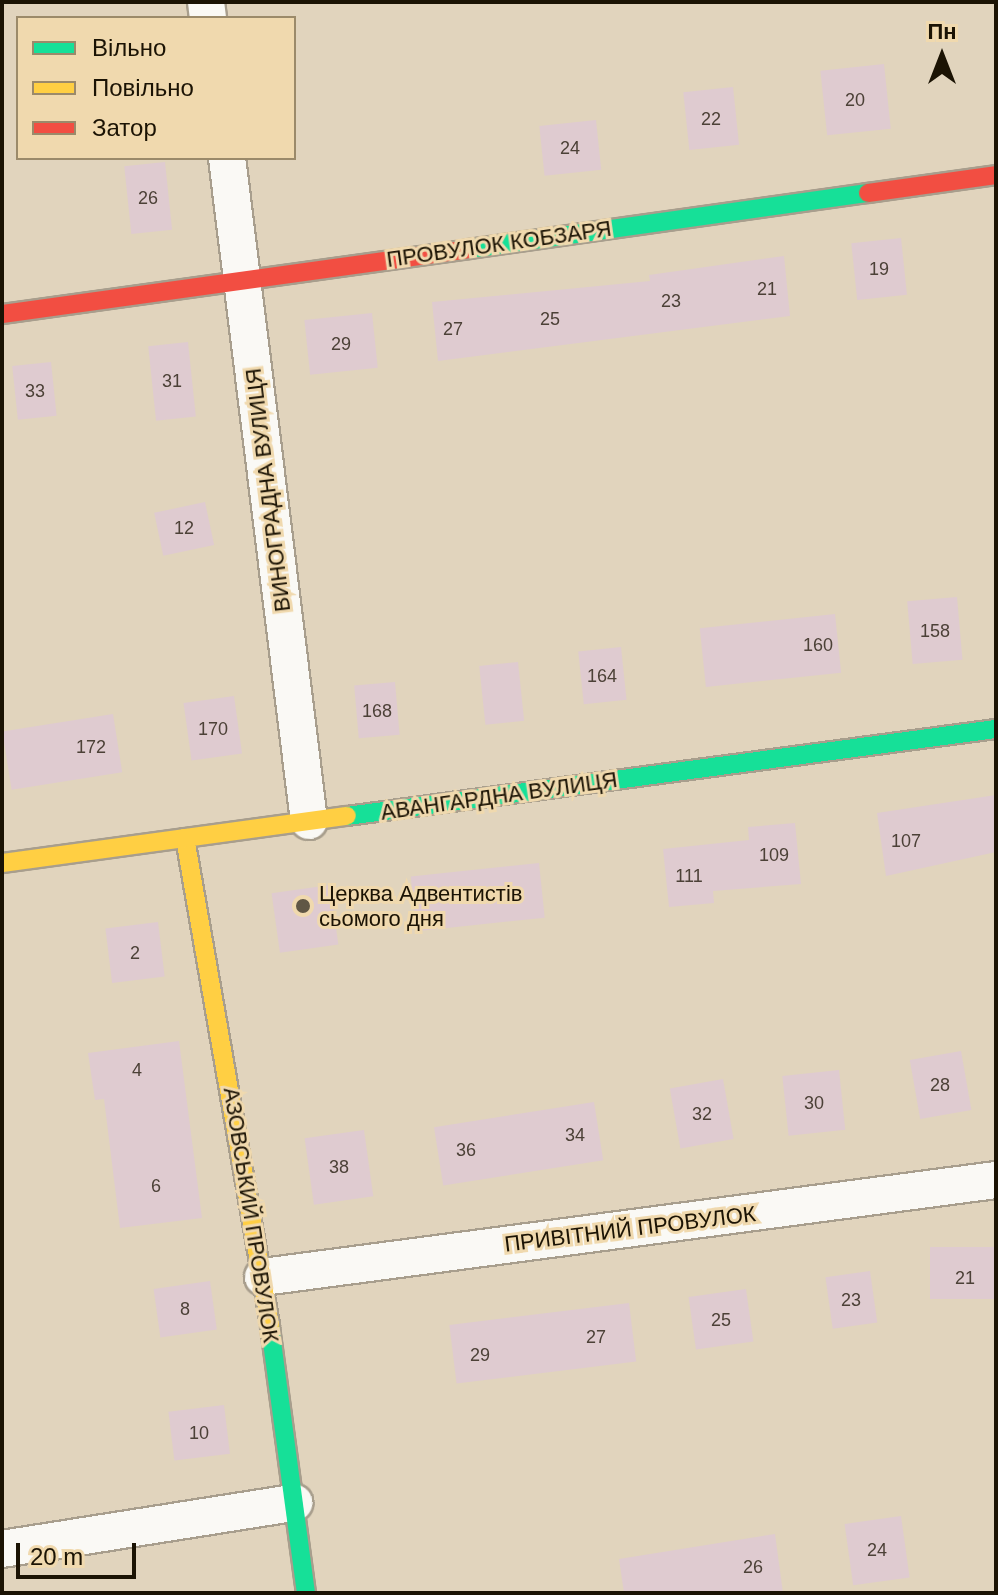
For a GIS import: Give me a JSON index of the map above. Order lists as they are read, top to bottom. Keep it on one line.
{"streets":{"street":["ПРОВУЛОК КОБЗАРЯ","ВИНОГРАДНА ВУЛИЦЯ","АВАНГАРДНА ВУЛИЦЯ","АЗОВСЬКИЙ ПРОВУЛОК","ПРИВІТНИЙ ПРОВУЛОК"]},"crossings":[["ПРОВУЛОК КОБЗАРЯ","ВИНОГРАДНА ВУЛИЦЯ"],["ВИНОГРАДНА ВУЛИЦЯ","АВАНГАРДНА ВУЛИЦЯ"],["АВАНГАРДНА ВУЛИЦЯ","АЗОВСЬКИЙ ПРОВУЛОК"],["АЗОВСЬКИЙ ПРОВУЛОК","ПРИВІТНИЙ ПРОВУЛОК"]],"places":["Церква Адвентистів сьомого дня"],"house_numbers":["20","22","24","26","19","21","23","25","27","29","31","33","12","158","160","164","168","170","172","107","109","111","2","4","28","30","32","34","36","38","6","21","23","8","25","27","29","10","24","26"],"legend":["Вільно","Повільно","Затор"],"scale_bar":"20 m","north":"top"}
